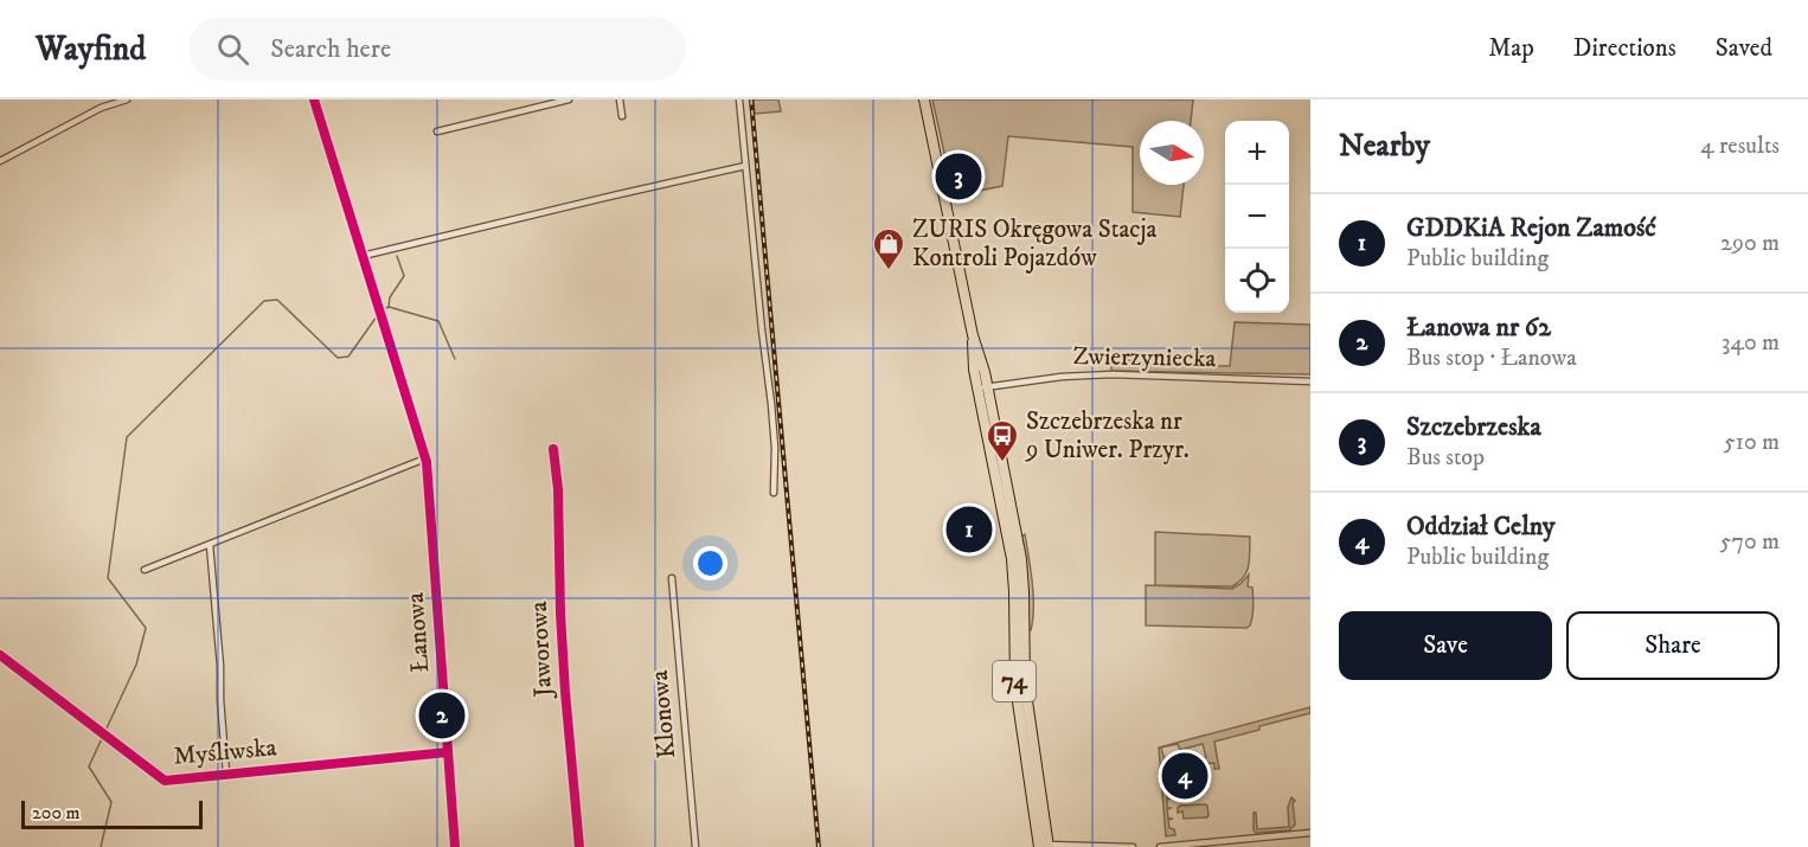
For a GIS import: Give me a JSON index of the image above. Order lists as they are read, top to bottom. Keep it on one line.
{"streets":{"main road":["74"],"street":["Zwierzyniecka","Łanowa","Jaworowa","Klonowa","Myśliwska"]},"crossings":[["Zwierzyniecka","74"],["Łanowa","Myśliwska"]],"places":{"shop":["ZURIS Okręgowa Stacja Kontroli Pojazdów"],"bus stop":["Szczebrzeska nr 9 Uniwer. Przyr."]},"scale_bar":"200 m","north":"right","page":{"header":"Wayfind","search":"Search here","nav":["Map","Directions","Saved"],"heading":["Nearby","4 results"],"map_buttons":["+","−"],"pins":["3","1","2","4"],"list":[{"mark":"1","name":"GDDKiA Rejon Zamość","note":"Public building","value":"290 m"},{"mark":"2","name":"Łanowa nr 62","note":"Bus stop · Łanowa","value":"340 m"},{"mark":"3","name":"Szczebrzeska","note":"Bus stop","value":"510 m"},{"mark":"4","name":"Oddział Celny","note":"Public building","value":"570 m"}],"buttons":["Save","Share"],"scale":"200 m"}}
